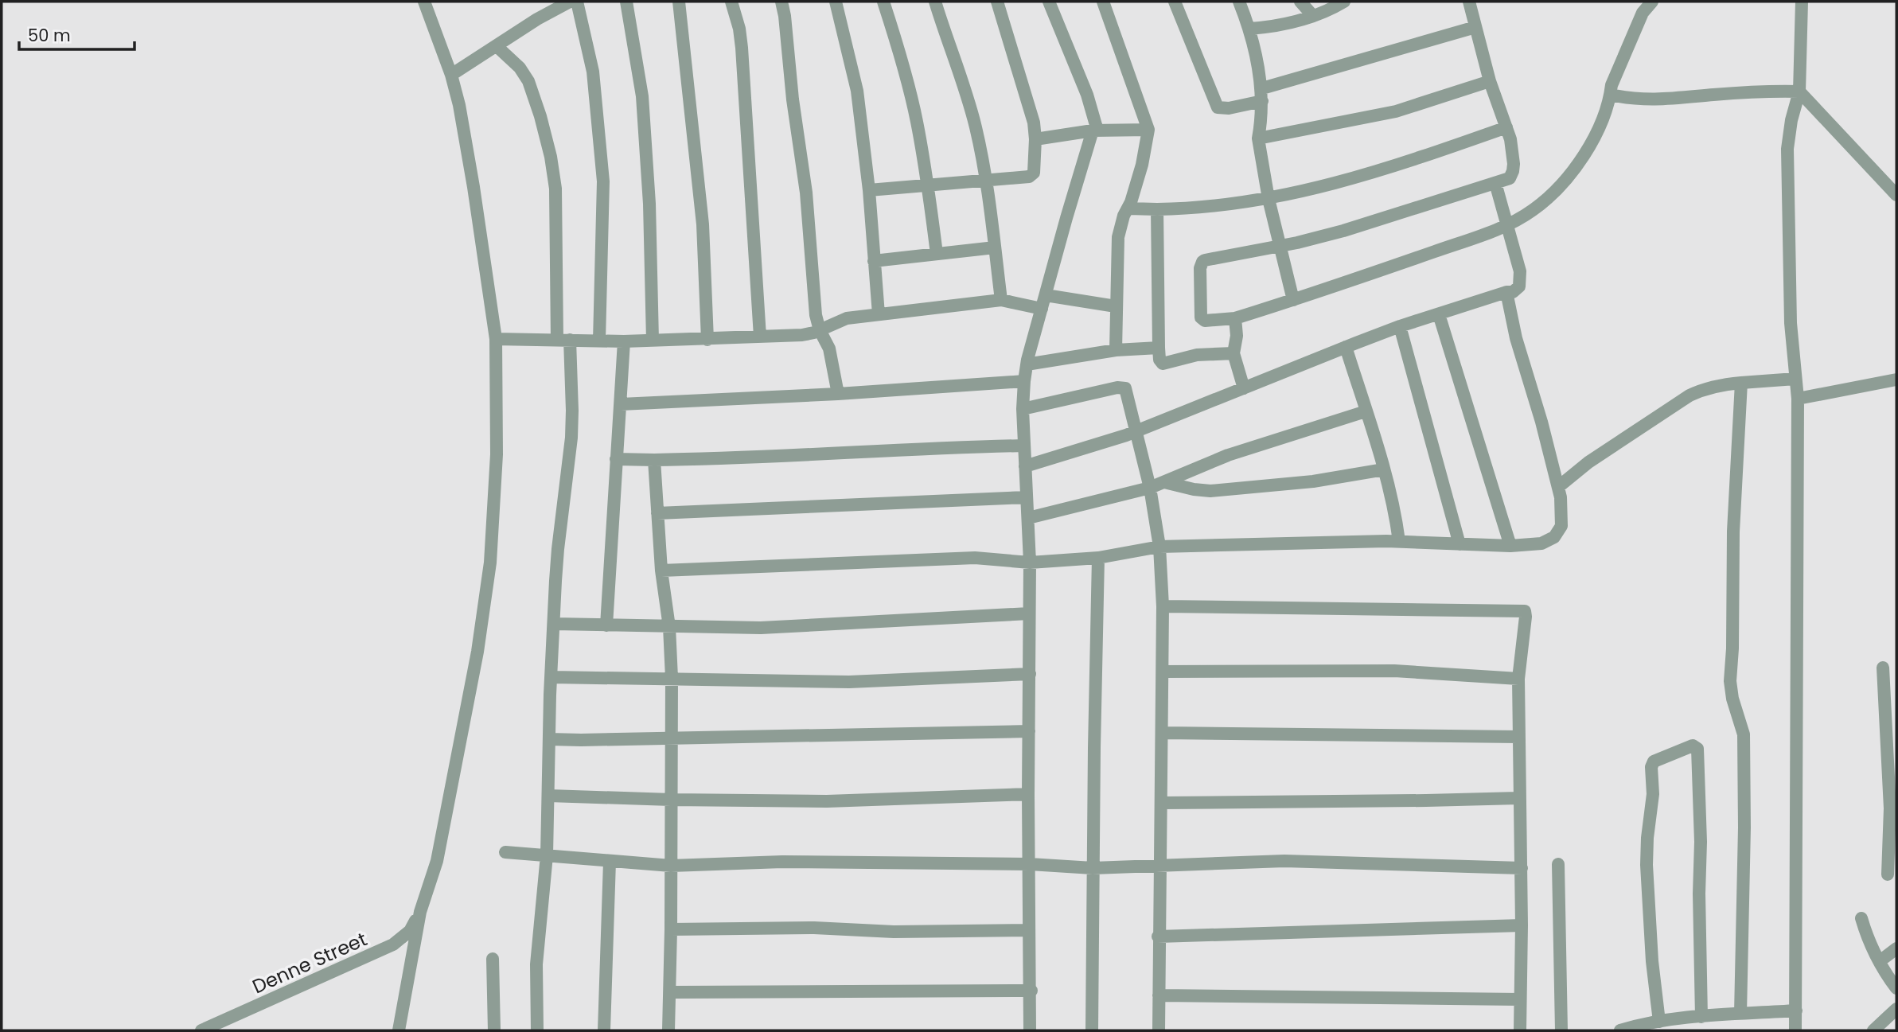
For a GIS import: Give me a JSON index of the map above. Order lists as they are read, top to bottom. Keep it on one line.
{"streets":{"street":["Denne Street"]},"scale_bar":"50 m"}
